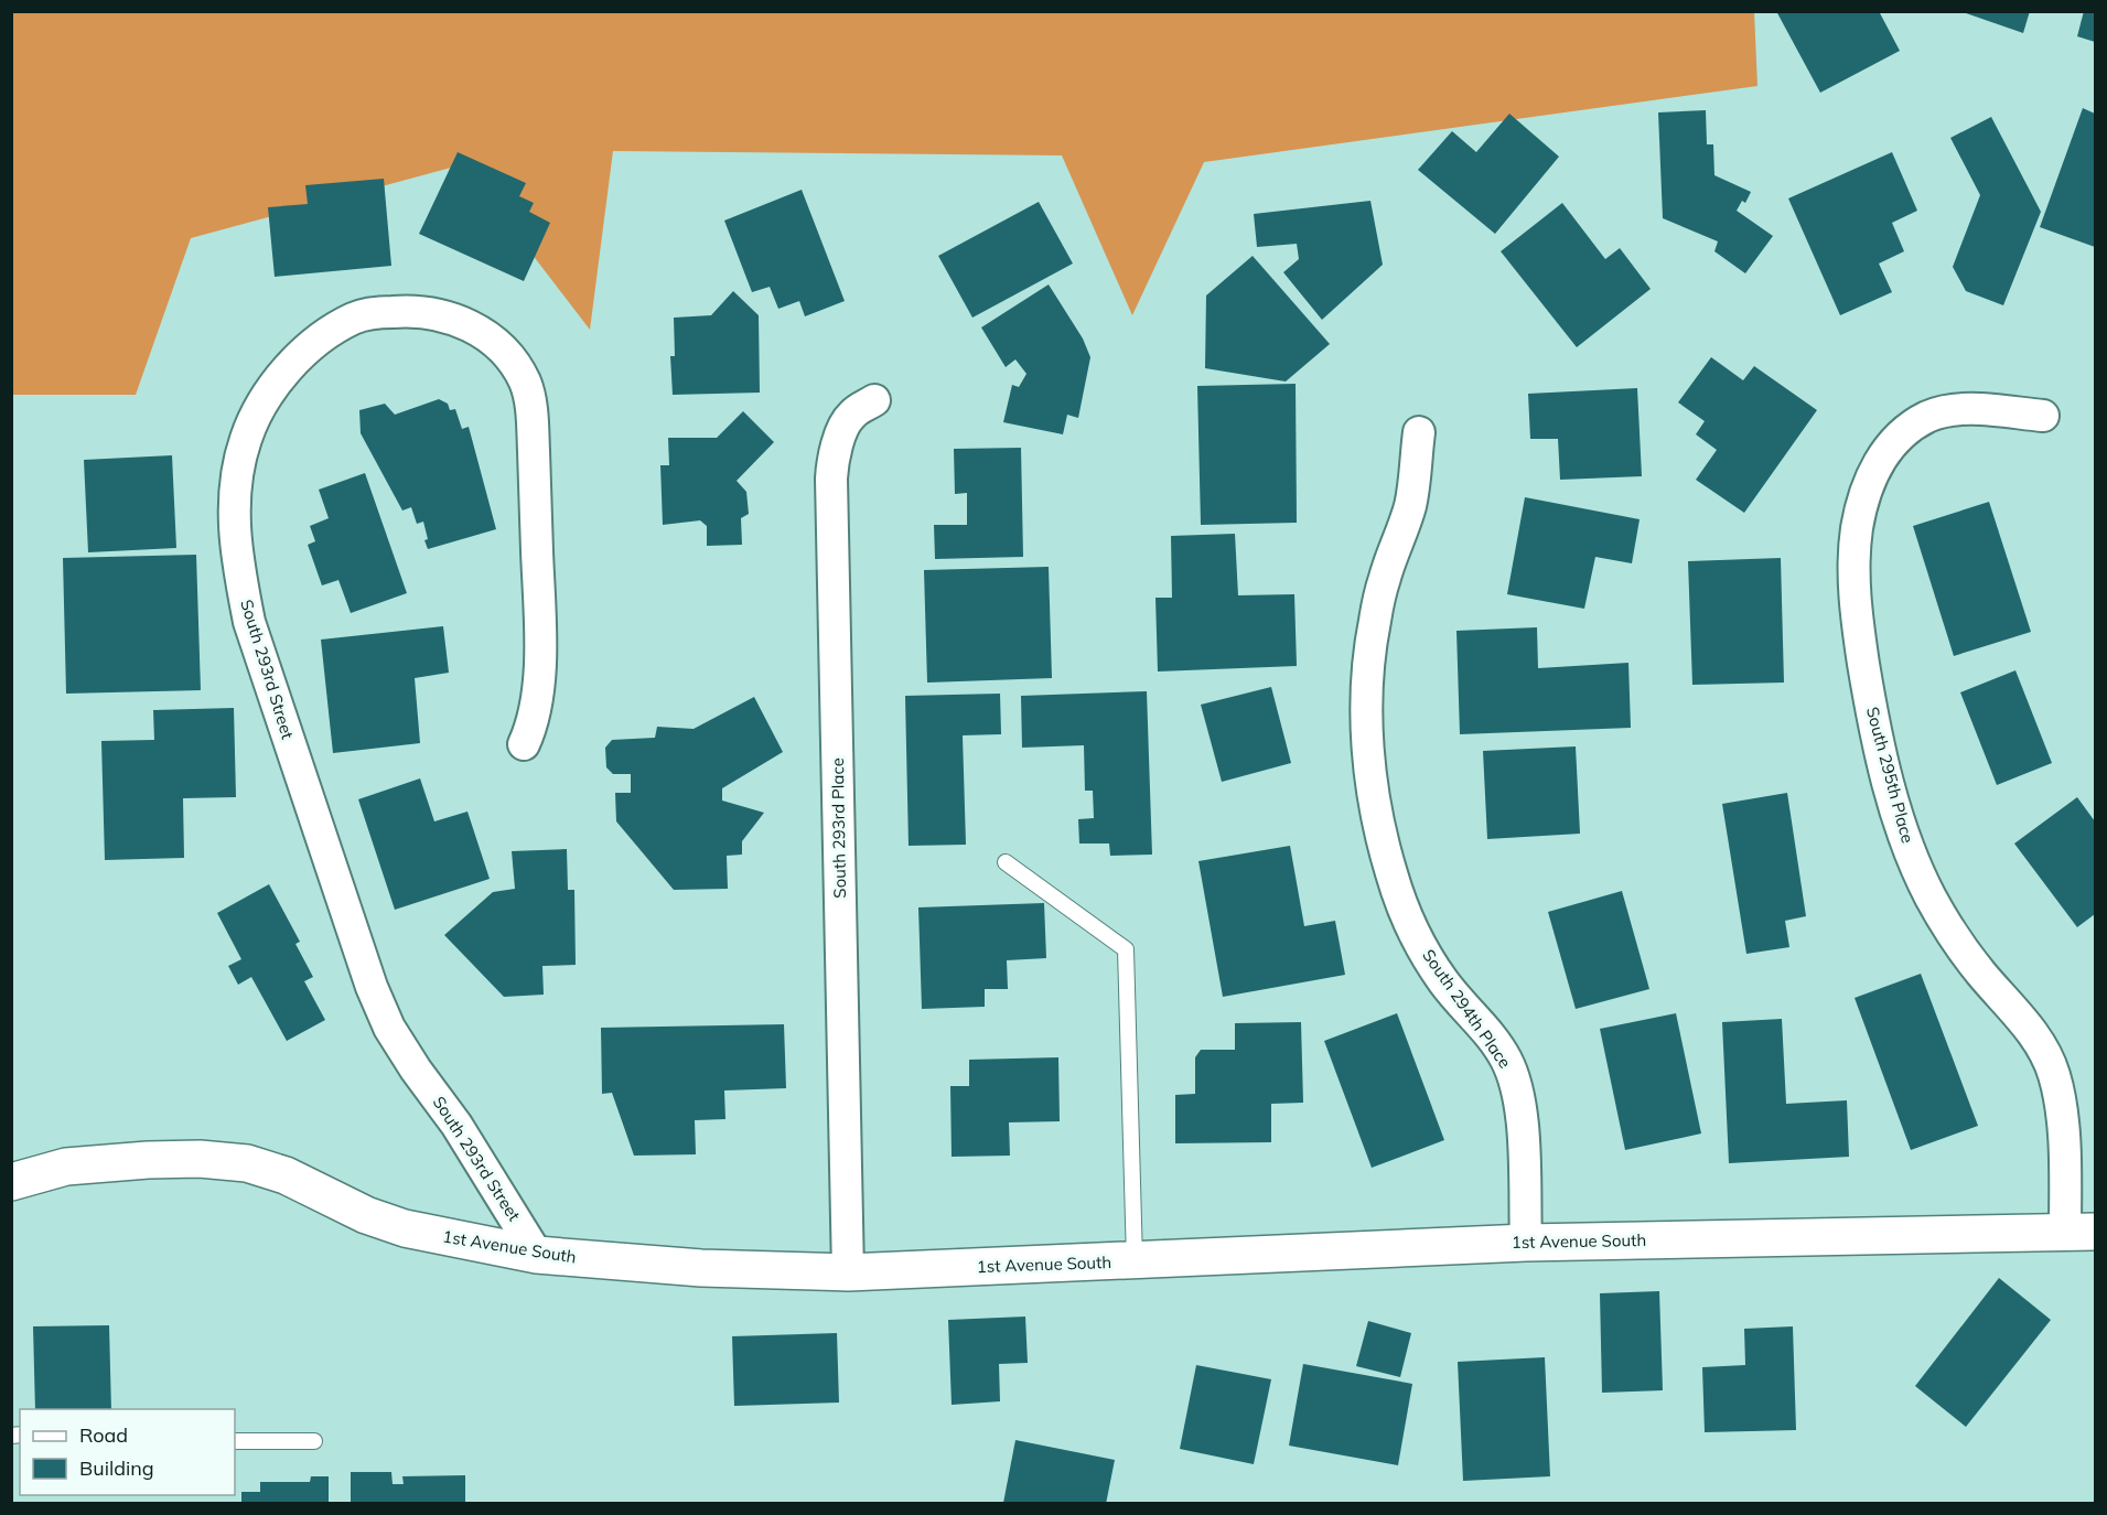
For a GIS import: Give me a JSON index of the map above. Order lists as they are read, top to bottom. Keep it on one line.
{"streets":{"street":["South 293rd Street","South 295th Place","South 293rd Place","South 294th Place","1st Avenue South"]},"crossings":[["South 293rd Street","1st Avenue South"],["South 295th Place","1st Avenue South"],["South 293rd Place","1st Avenue South"],["South 294th Place","1st Avenue South"]],"legend":["Road","Building"]}
